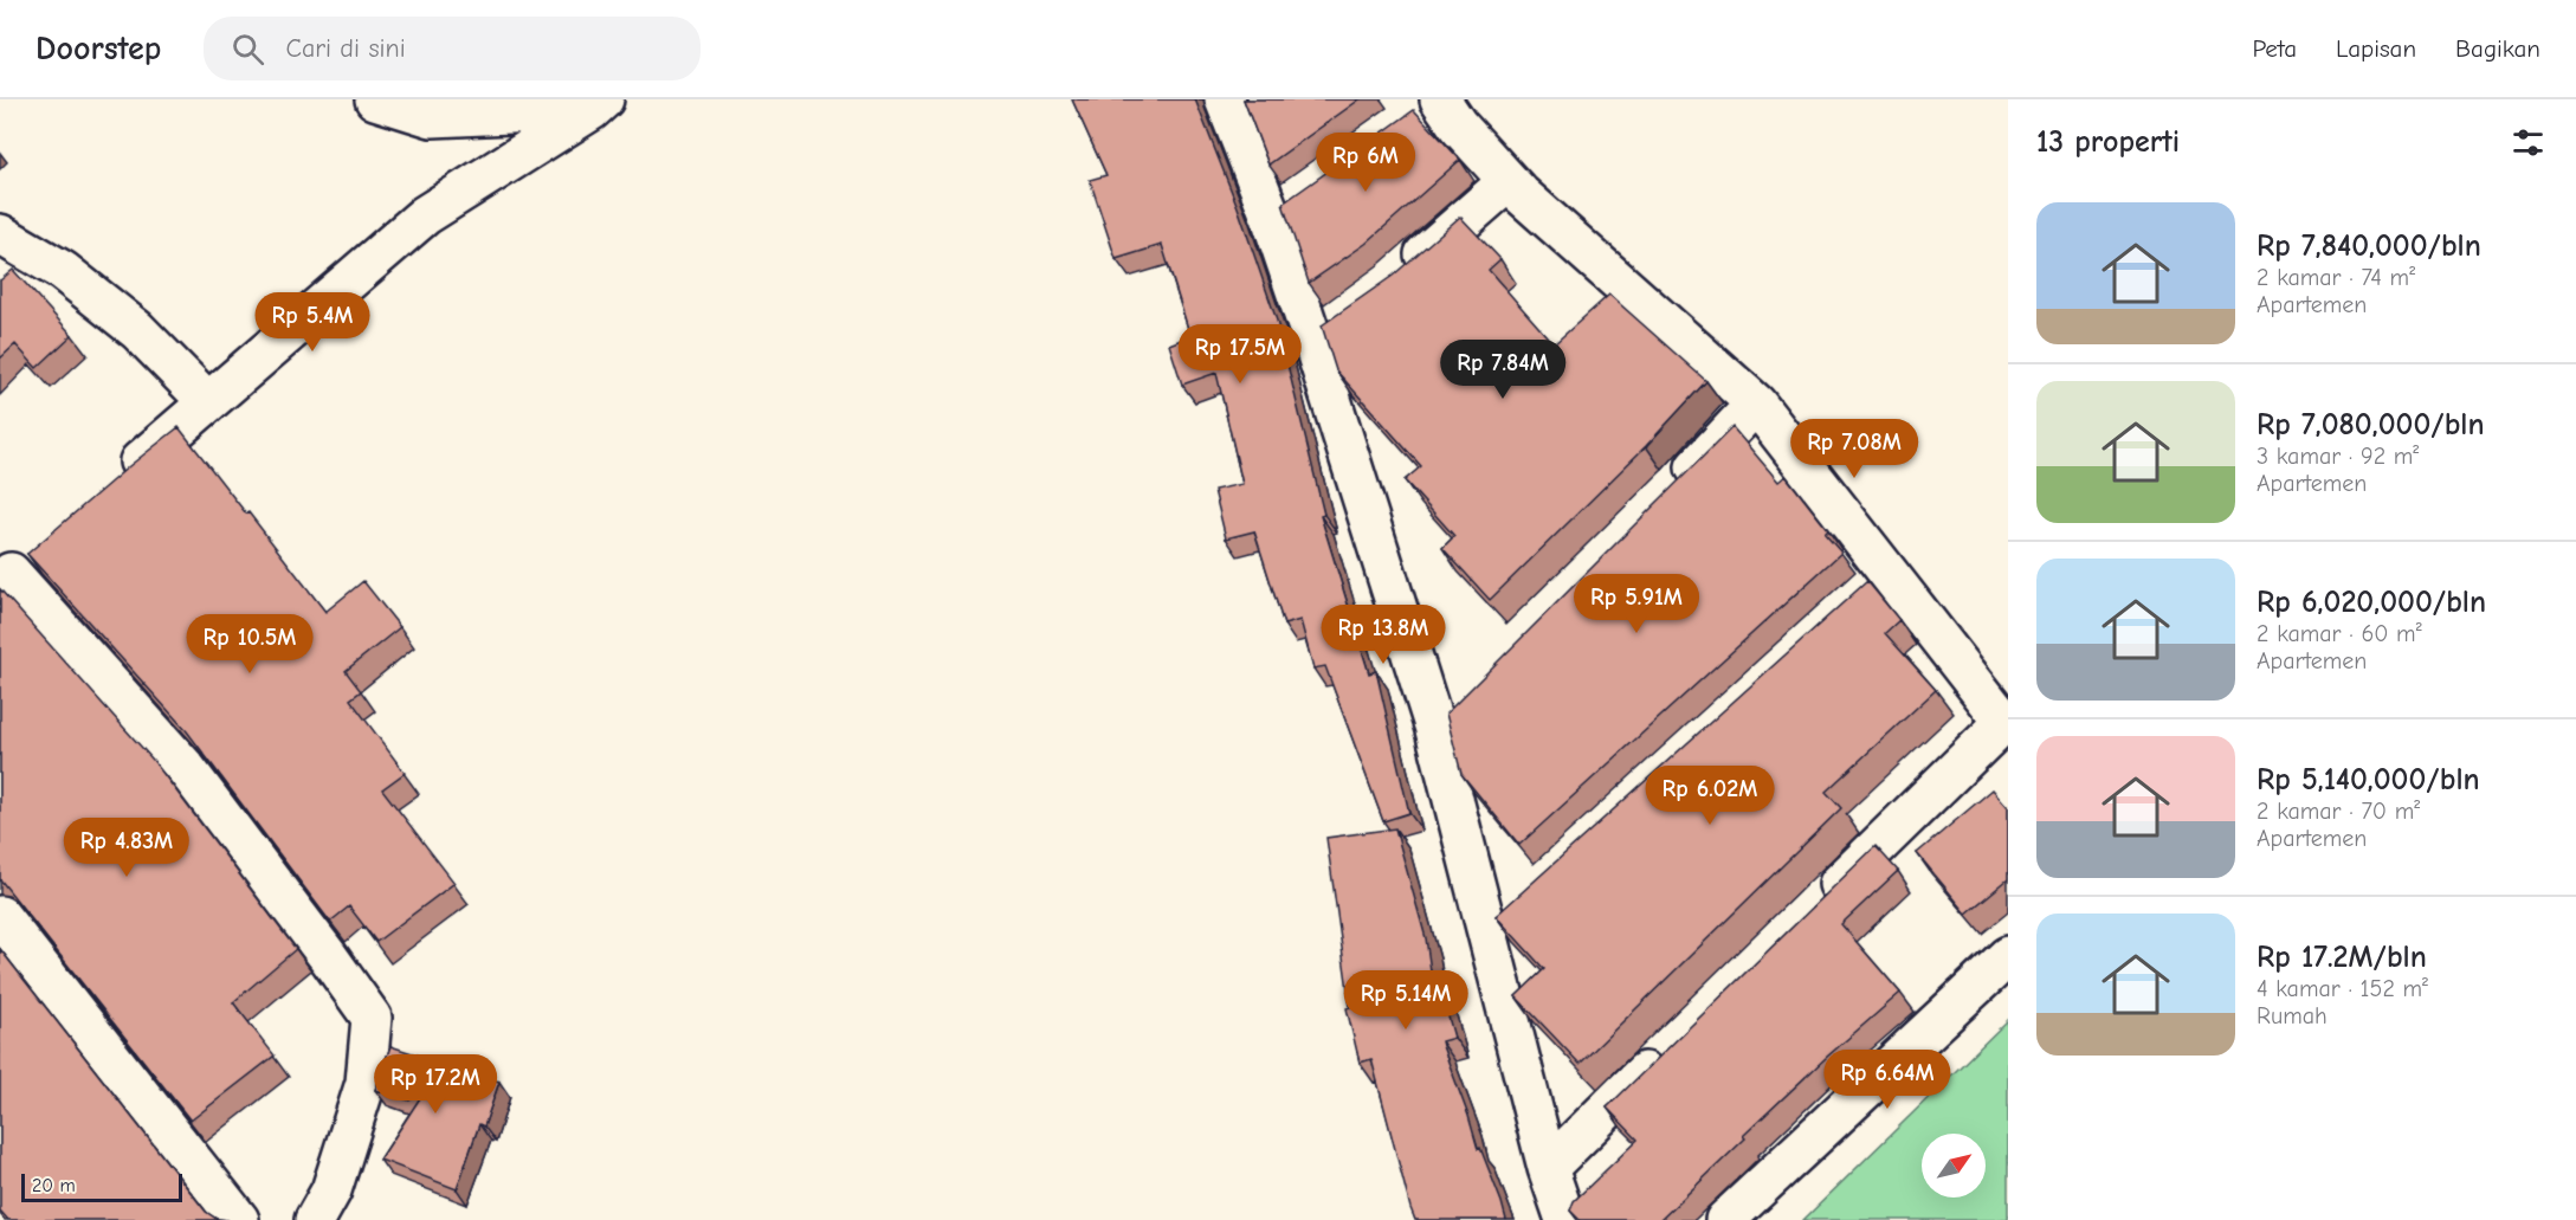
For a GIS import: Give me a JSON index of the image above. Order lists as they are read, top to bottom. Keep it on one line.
{"scale_bar":"20 m","north":"top right","page":{"header":"Doorstep","search":"Cari di sini","nav":["Peta","Lapisan","Bagikan"],"heading":"13 properti","price":["Rp 6M","Rp 5.4M","Rp 17.5M","Rp 7.84M","Rp 7.08M","Rp 5.91M","Rp 13.8M","Rp 10.5M","Rp 6.02M","Rp 4.83M","Rp 5.14M","Rp 6.64M","Rp 17.2M"],"list":[{"name":"Rp 7,840,000/bln","note":"2 kamar · 74 m² · Apartemen"},{"name":"Rp 7,080,000/bln","note":"3 kamar · 92 m² · Apartemen"},{"name":"Rp 6,020,000/bln","note":"2 kamar · 60 m² · Apartemen"},{"name":"Rp 5,140,000/bln","note":"2 kamar · 70 m² · Apartemen"},{"name":"Rp 17.2M/bln","note":"4 kamar · 152 m² · Rumah"}],"scale":"20 m"}}
